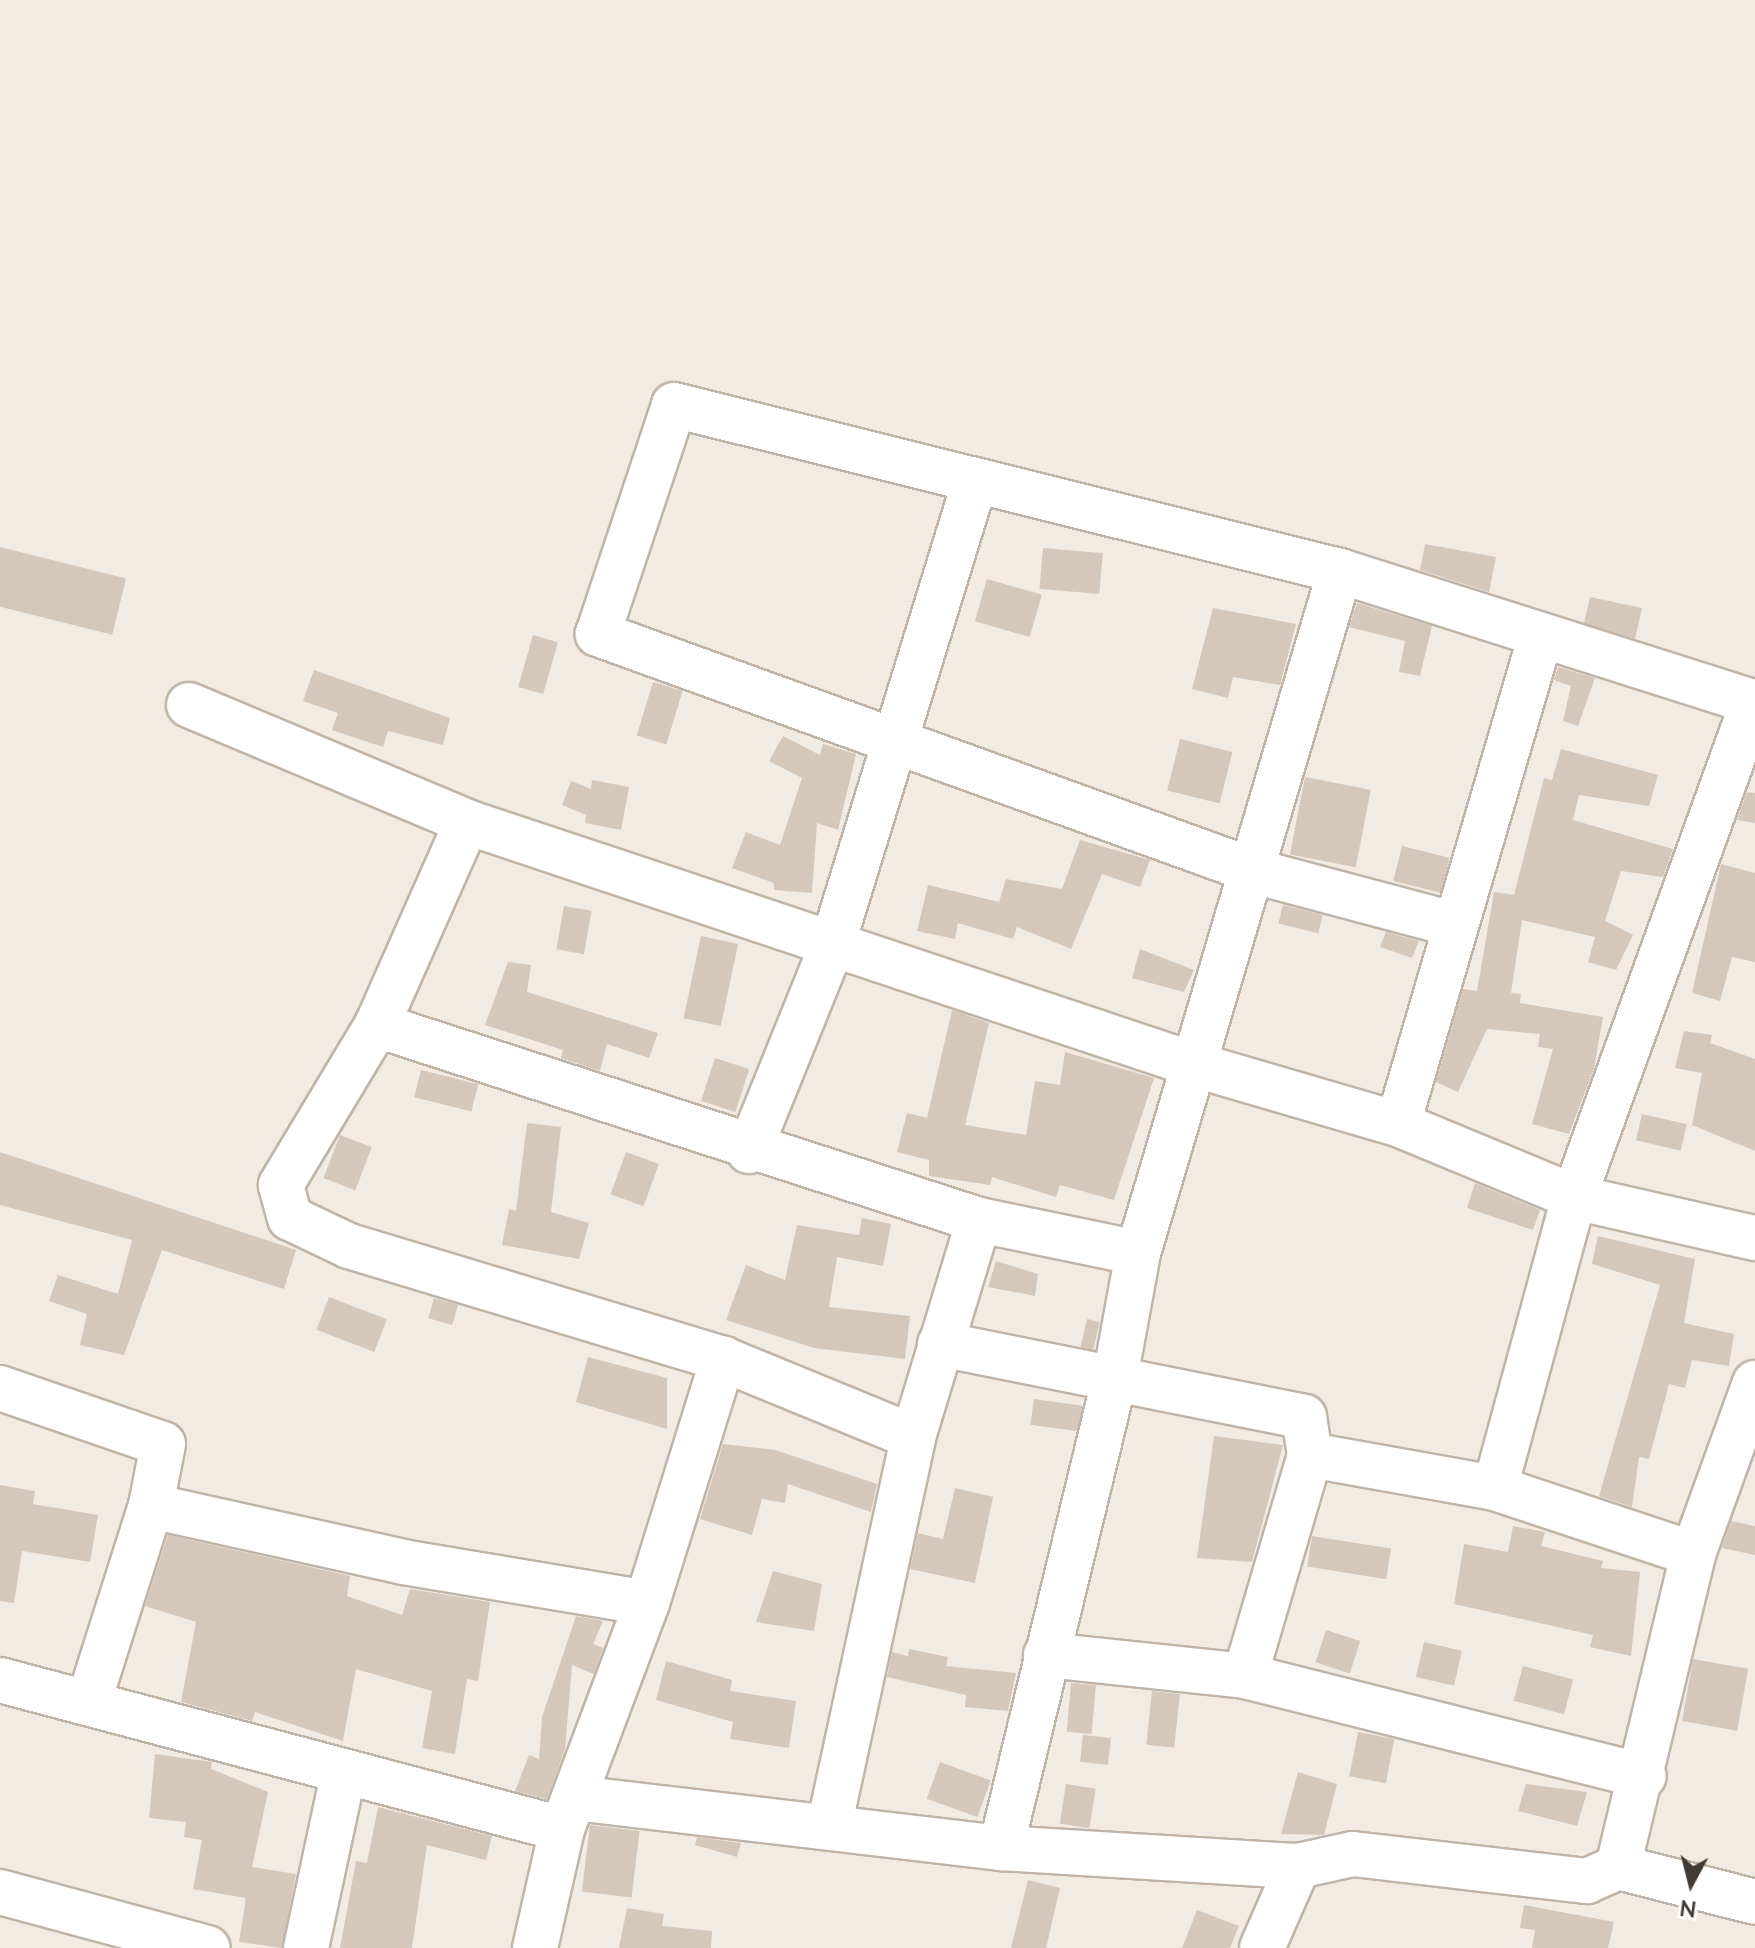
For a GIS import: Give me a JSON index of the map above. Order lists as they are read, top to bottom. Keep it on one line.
{"north":"bottom"}
